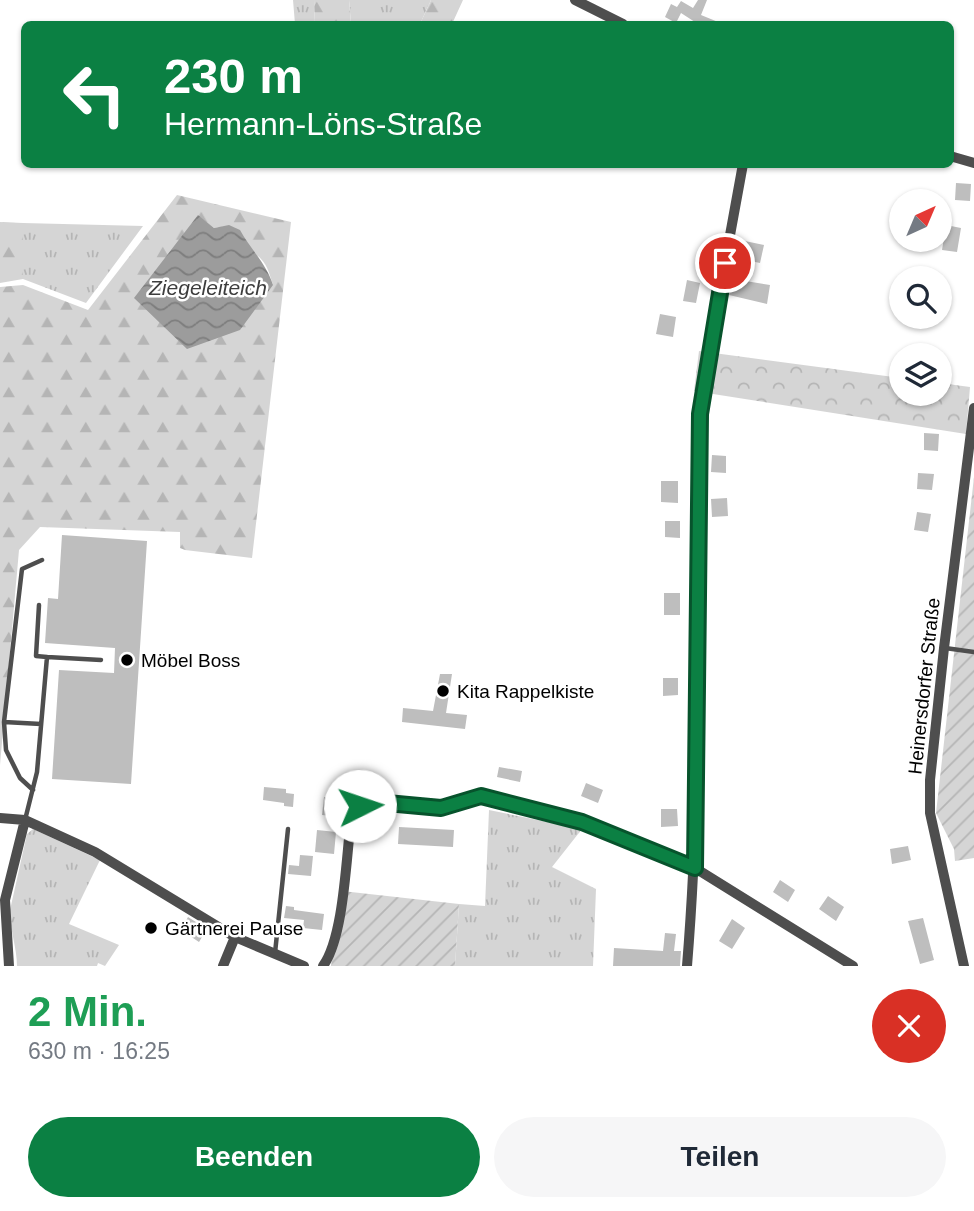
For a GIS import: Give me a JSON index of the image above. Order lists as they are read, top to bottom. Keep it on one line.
{"streets":{"street":["Heinersdorfer Straße"]},"water":["Ziegeleiteich"],"places":["Möbel Boss","Kita Rappelkiste","Gärtnerei Pause"],"north":"top right","page":{"turn":["230 m","Hermann-Löns-Straße"],"heading":["2 Min.","630 m · 16:25"],"buttons":["Beenden","Teilen"]}}
